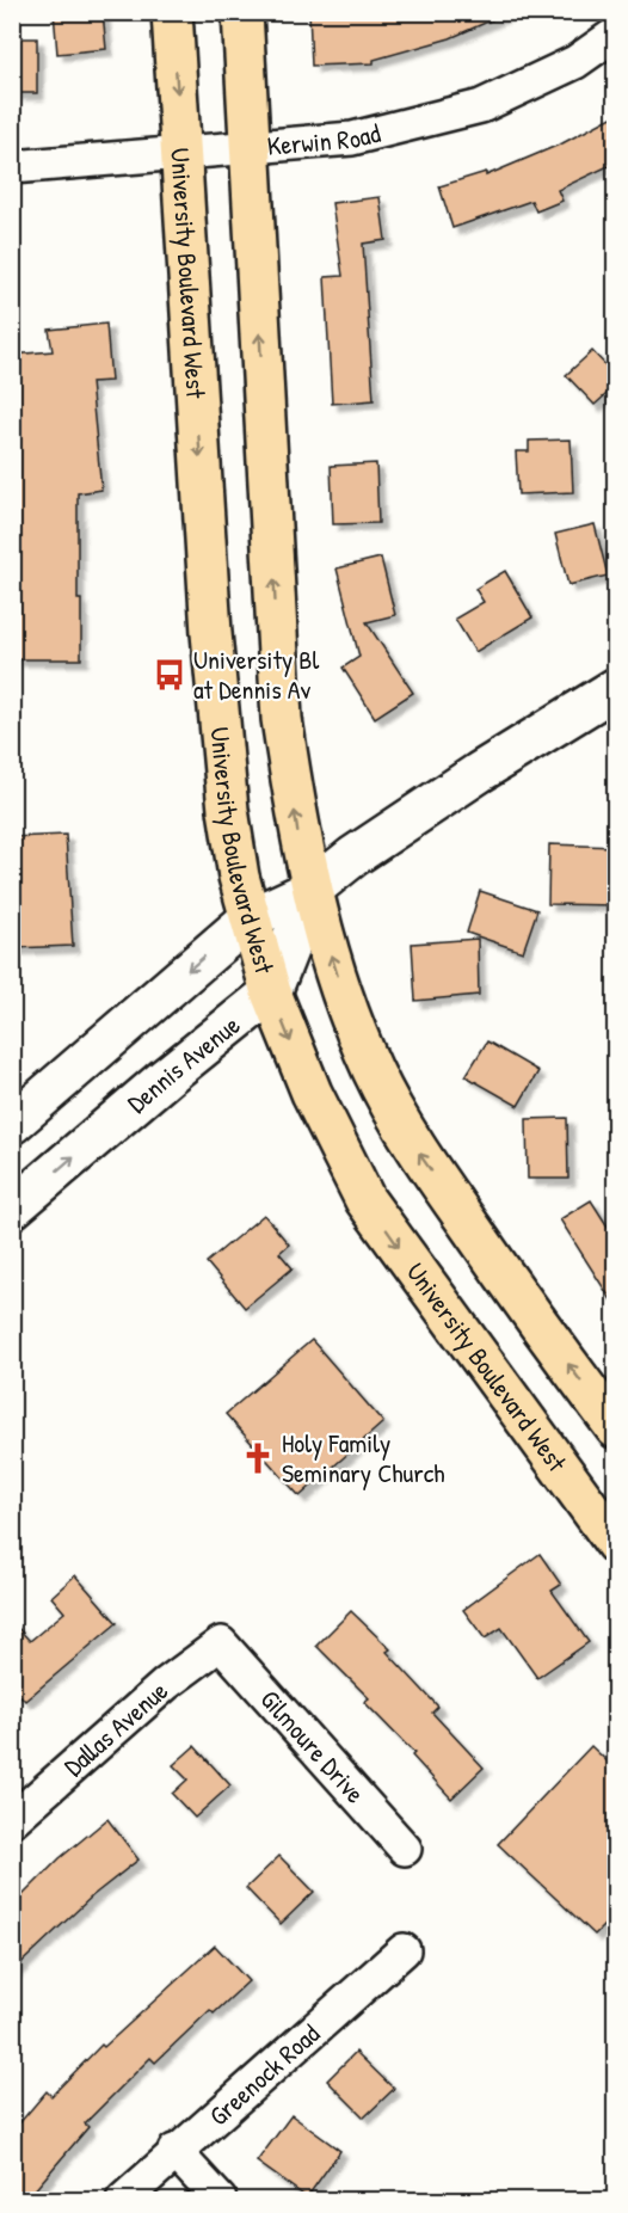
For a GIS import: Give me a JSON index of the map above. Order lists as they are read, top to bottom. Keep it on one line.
{"streets":{"main road":["University Boulevard West"],"street":["Kerwin Road","Dennis Avenue","Dallas Avenue","Gilmoure Drive","Greenock Road"]},"crossings":[["Kerwin Road","University Boulevard West"],["University Boulevard West","Dennis Avenue"],["Dallas Avenue","Gilmoure Drive"]],"places":{"bus stop":["University Bl at Dennis Av"],"church":["Holy Family Seminary Church"]}}
